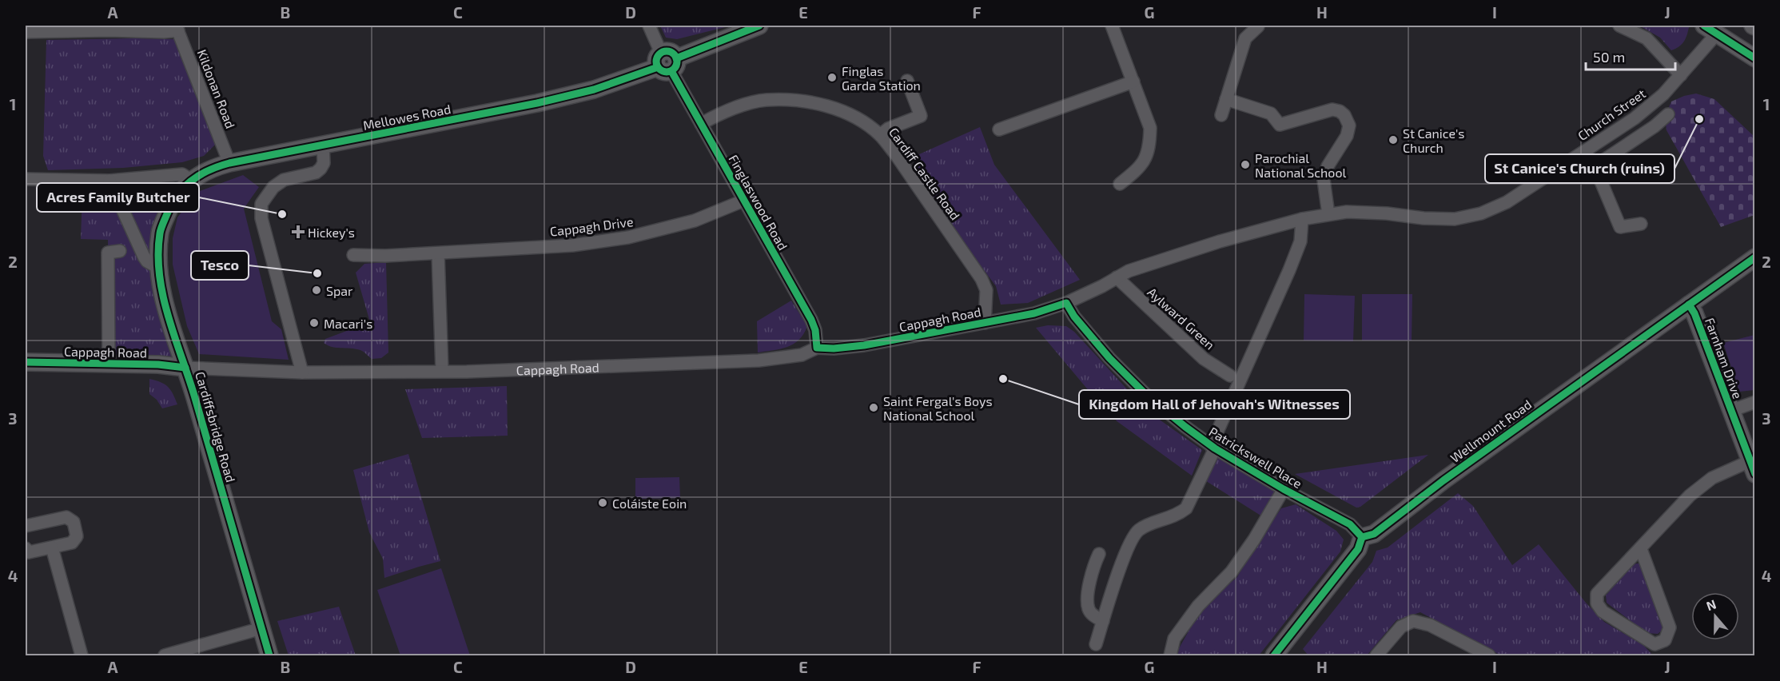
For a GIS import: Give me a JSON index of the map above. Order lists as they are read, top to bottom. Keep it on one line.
{"streets":{"main road":["Mellowes Road","Cappagh Road","Farnham Drive","Cardiffsbridge Road","Wellmount Road"],"street":["Kildonan Road","Church Street","Cardiff Castle Road","Finglaswood Road","Cappagh Drive","Aylward Green","Patrickswell Place"]},"crossings":[["Kildonan Road","Mellowes Road"],["Church Street","Cappagh Road"],["Mellowes Road","Finglaswood Road"],["Mellowes Road","Cardiffsbridge Road"],["Cardiff Castle Road","Finglaswood Road"],["Cardiff Castle Road","Cappagh Road"],["Finglaswood Road","Cappagh Drive"],["Finglaswood Road","Cappagh Road"],["Aylward Green","Cappagh Road"],["Cappagh Road","Cardiffsbridge Road"],["Cappagh Road","Patrickswell Place"],["Farnham Drive","Wellmount Road"],["Wellmount Road","Patrickswell Place"]],"places":{"other":["Finglas Garda Station","St Canice's Church (ruins)","St Canice's Church","Parochial National School","Acres Family Butcher","Tesco","Spar","Macari's","Kingdom Hall of Jehovah's Witnesses","Saint Fergal's Boys National School","Coláiste Eoin"],"health":["Hickey's"]},"scale_bar":"50 m","north":"top","grid":{"columns":["A","B","C","D","E","F","G","H","I","J"],"rows":["1","2","3","4"]}}
